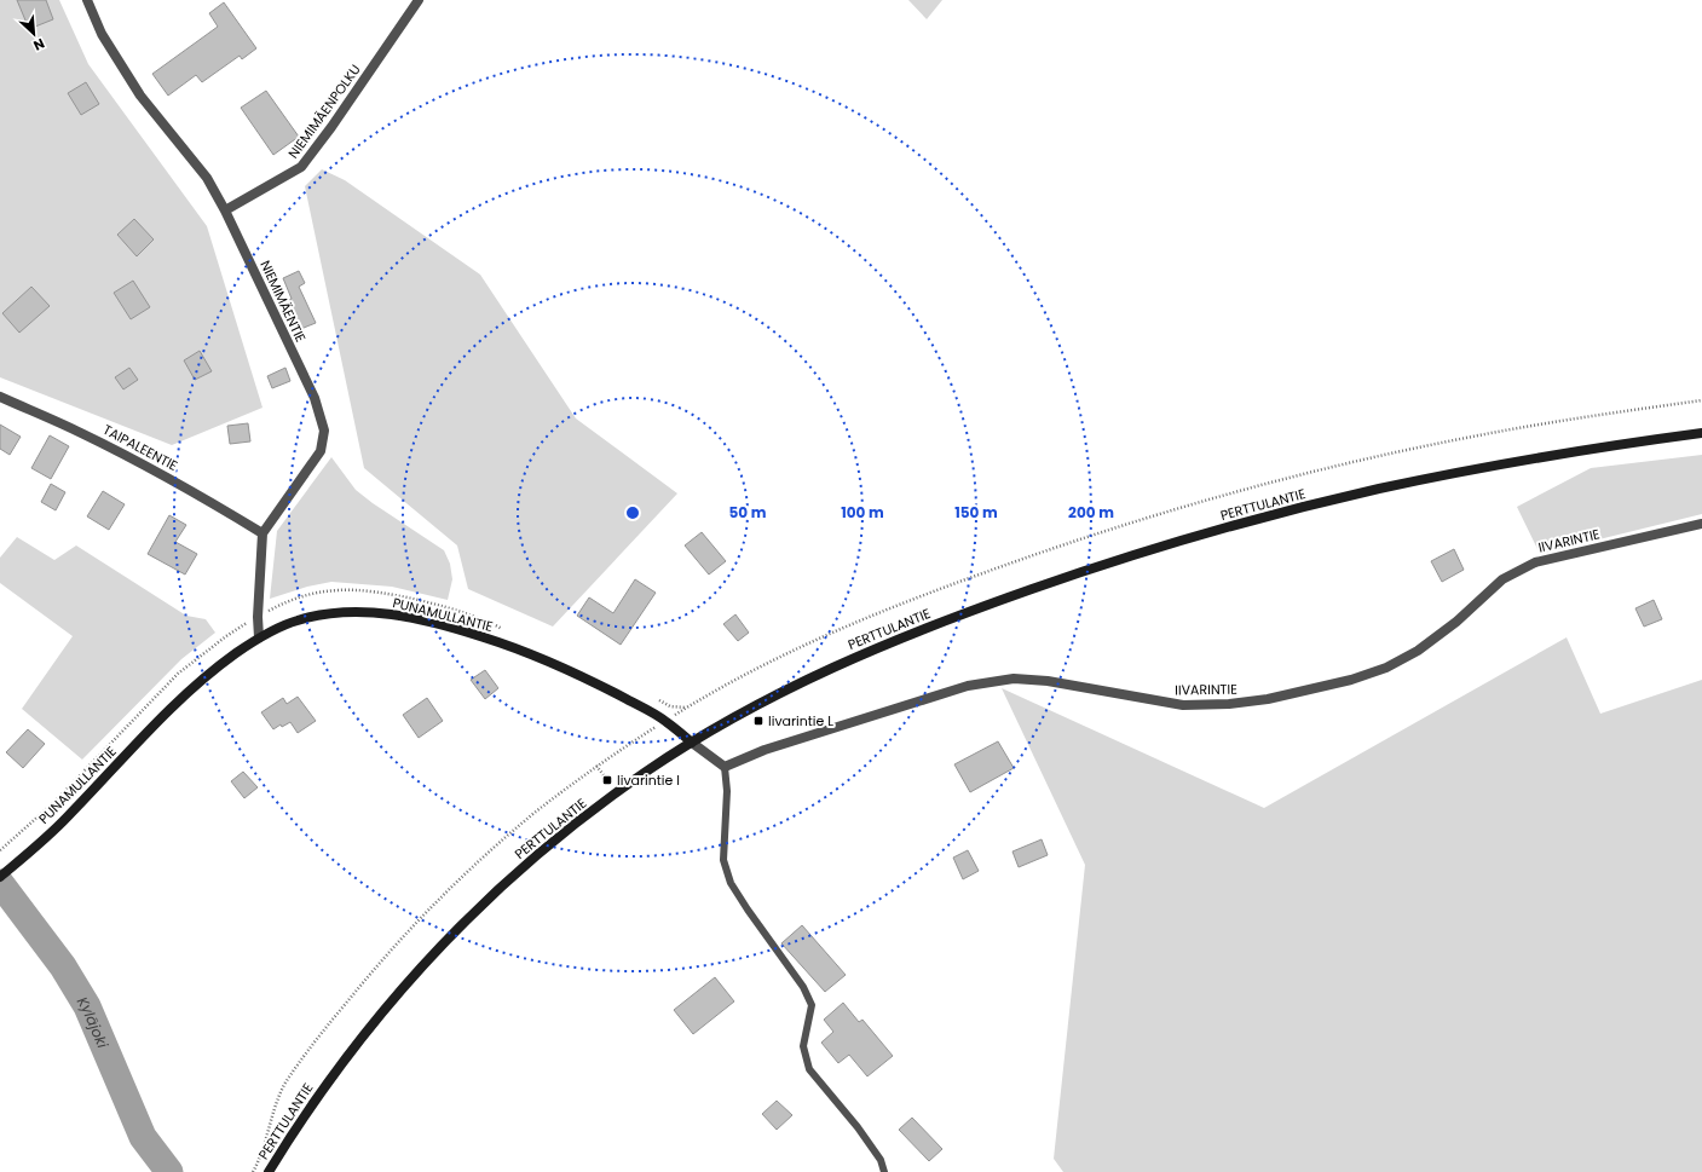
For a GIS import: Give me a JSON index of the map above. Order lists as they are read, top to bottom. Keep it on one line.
{"streets":{"street":["NIEMIMÄENPOLKU","NIEMIMÄENTIE","TAIPALEENTIE","PERTTULANTIE","IIVARINTIE","PUNAMULLANTIE"]},"crossings":[["NIEMIMÄENPOLKU","NIEMIMÄENTIE"],["NIEMIMÄENTIE","TAIPALEENTIE"],["PERTTULANTIE","PUNAMULLANTIE"]],"water":["Kyläjoki"],"places":{"transit":["Iivarintie L","Iivarintie I"]},"north":"bottom right","rings":["50 m","100 m","150 m","200 m"]}
